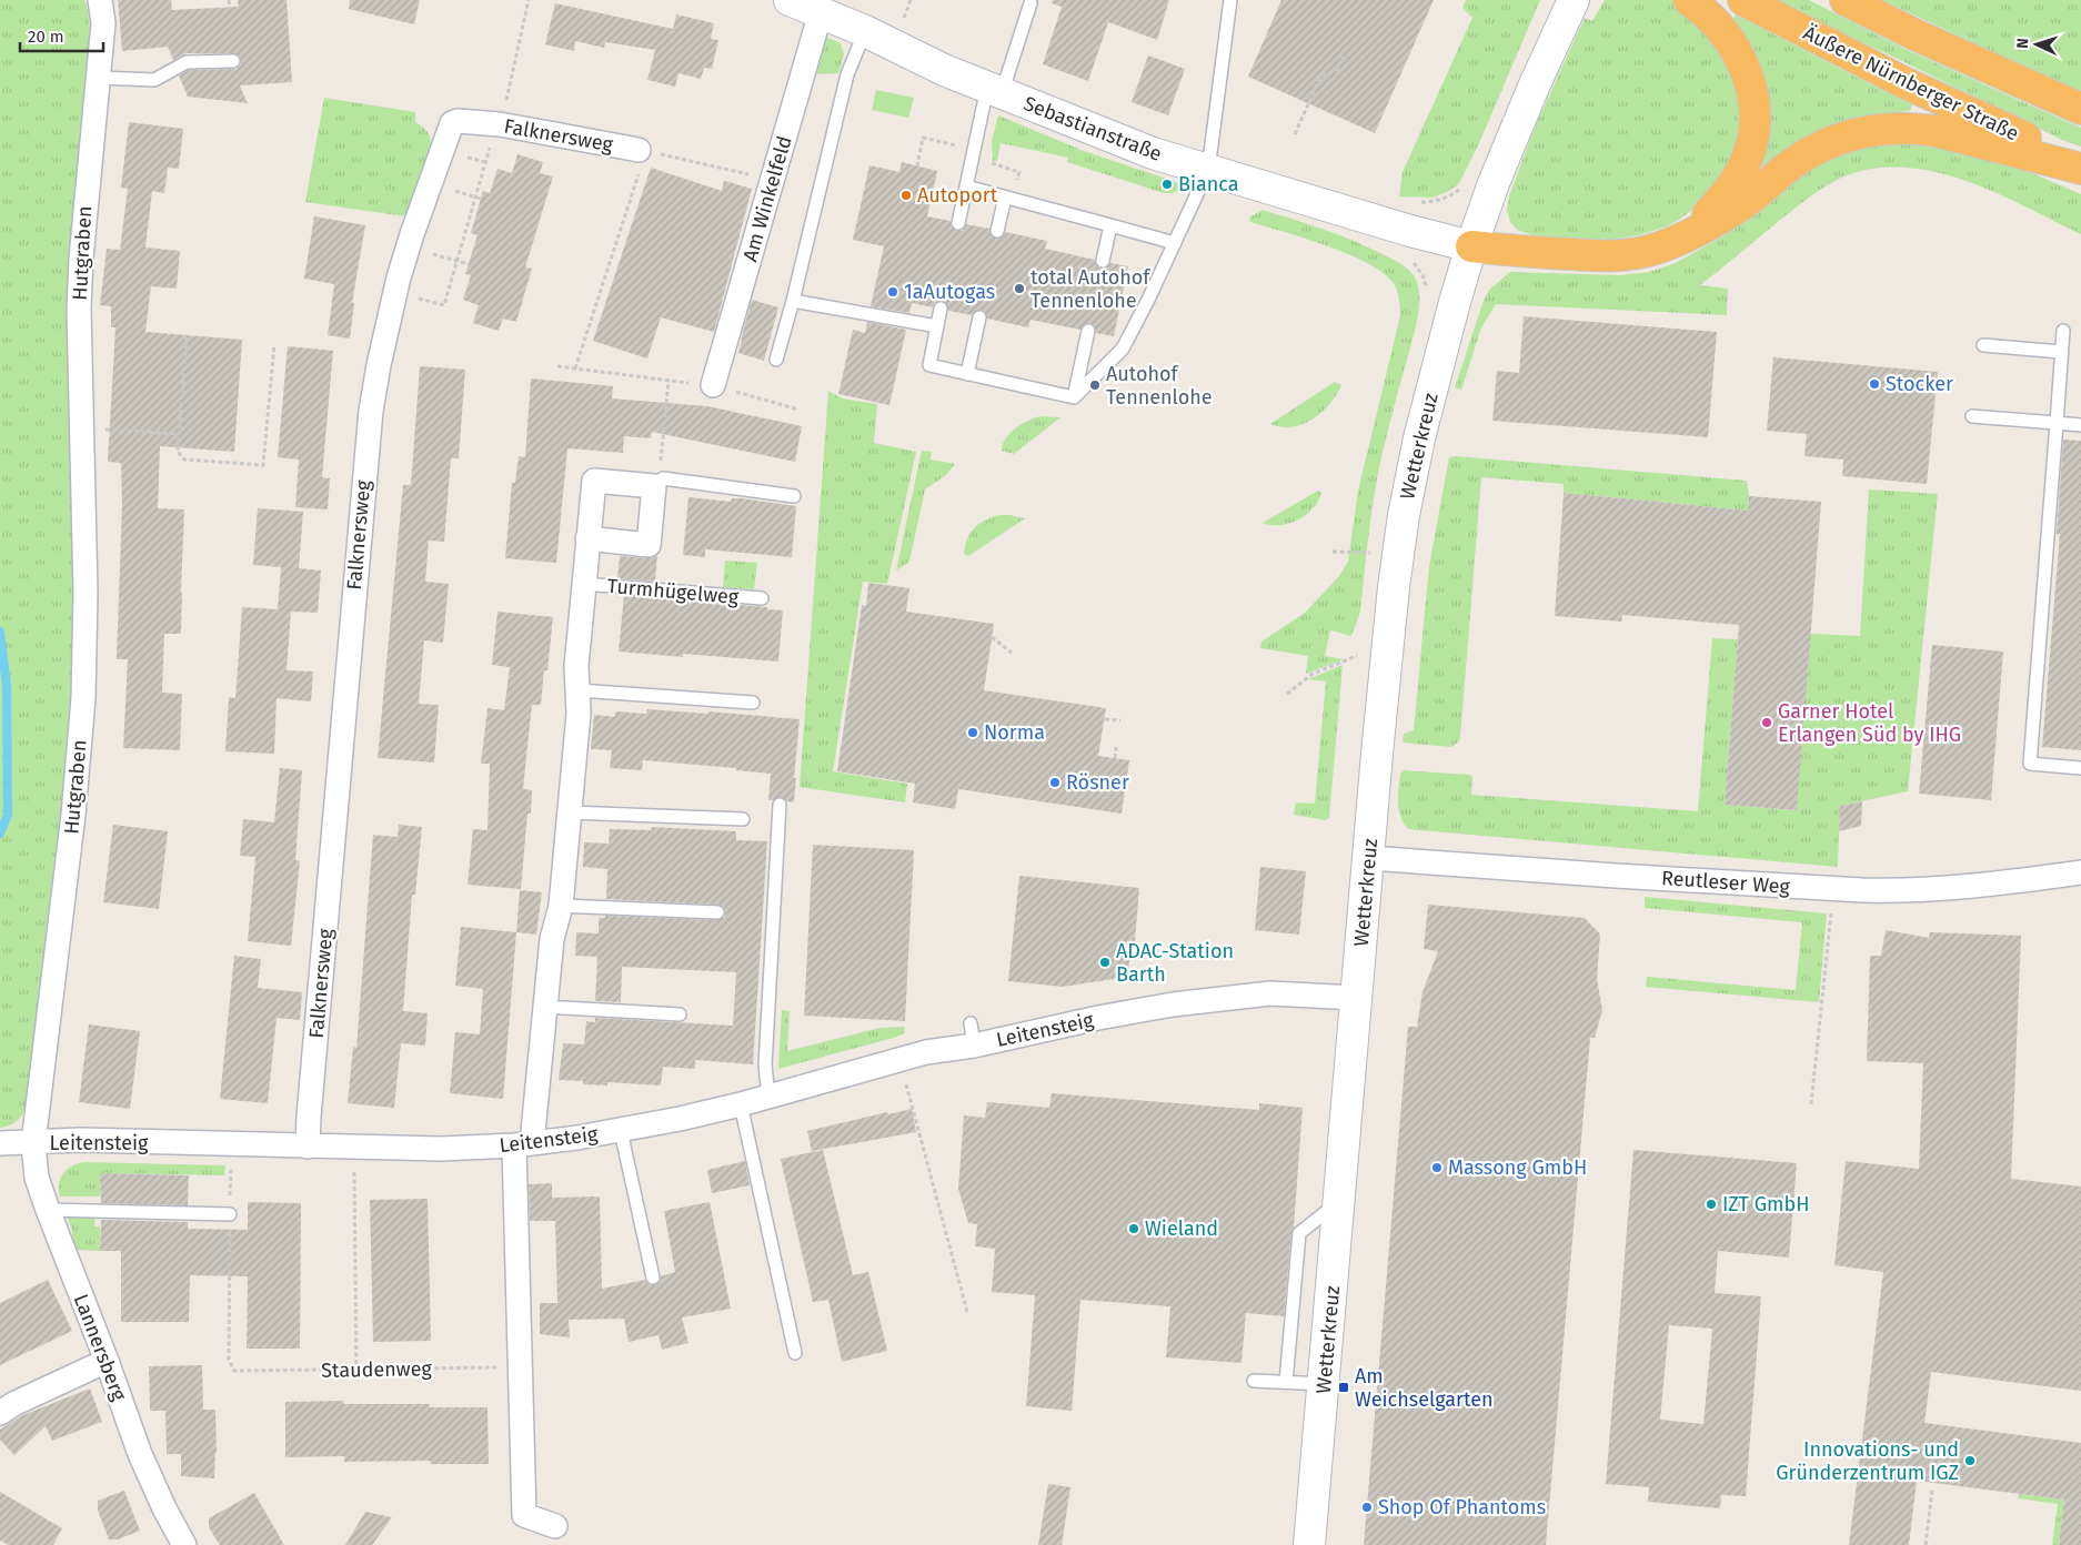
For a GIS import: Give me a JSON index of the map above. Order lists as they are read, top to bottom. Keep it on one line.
{"streets":{"highway":["Äußere Nürnberger Straße"],"street":["Sebastianstraße","Falknersweg","Am Winkelfeld","Hutgraben","Wetterkreuz","Turmhügelweg","Reutleser Weg","Leitensteig","Lannersberg"],"path":["Staudenweg"]},"crossings":[["Sebastianstraße","Am Winkelfeld"],["Sebastianstraße","Wetterkreuz"],["Falknersweg","Leitensteig"],["Hutgraben","Leitensteig"],["Hutgraben","Lannersberg"],["Wetterkreuz","Reutleser Weg"],["Wetterkreuz","Leitensteig"],["Turmhügelweg","Leitensteig"],["Leitensteig","Lannersberg"]],"places":{"other":["Bianca","Autoport","total Autohof Tennenlohe","1aAutogas","Stocker","Autohof Tennenlohe","Garner Hotel Erlangen Süd by IHG","Norma","Rösner","ADAC-Station Barth","Massong GmbH","IZT GmbH","Wieland","Innovations- und Gründerzentrum IGZ","Shop Of Phantoms"],"transit":["Am Weichselgarten"]},"scale_bar":"20 m","north":"left"}
